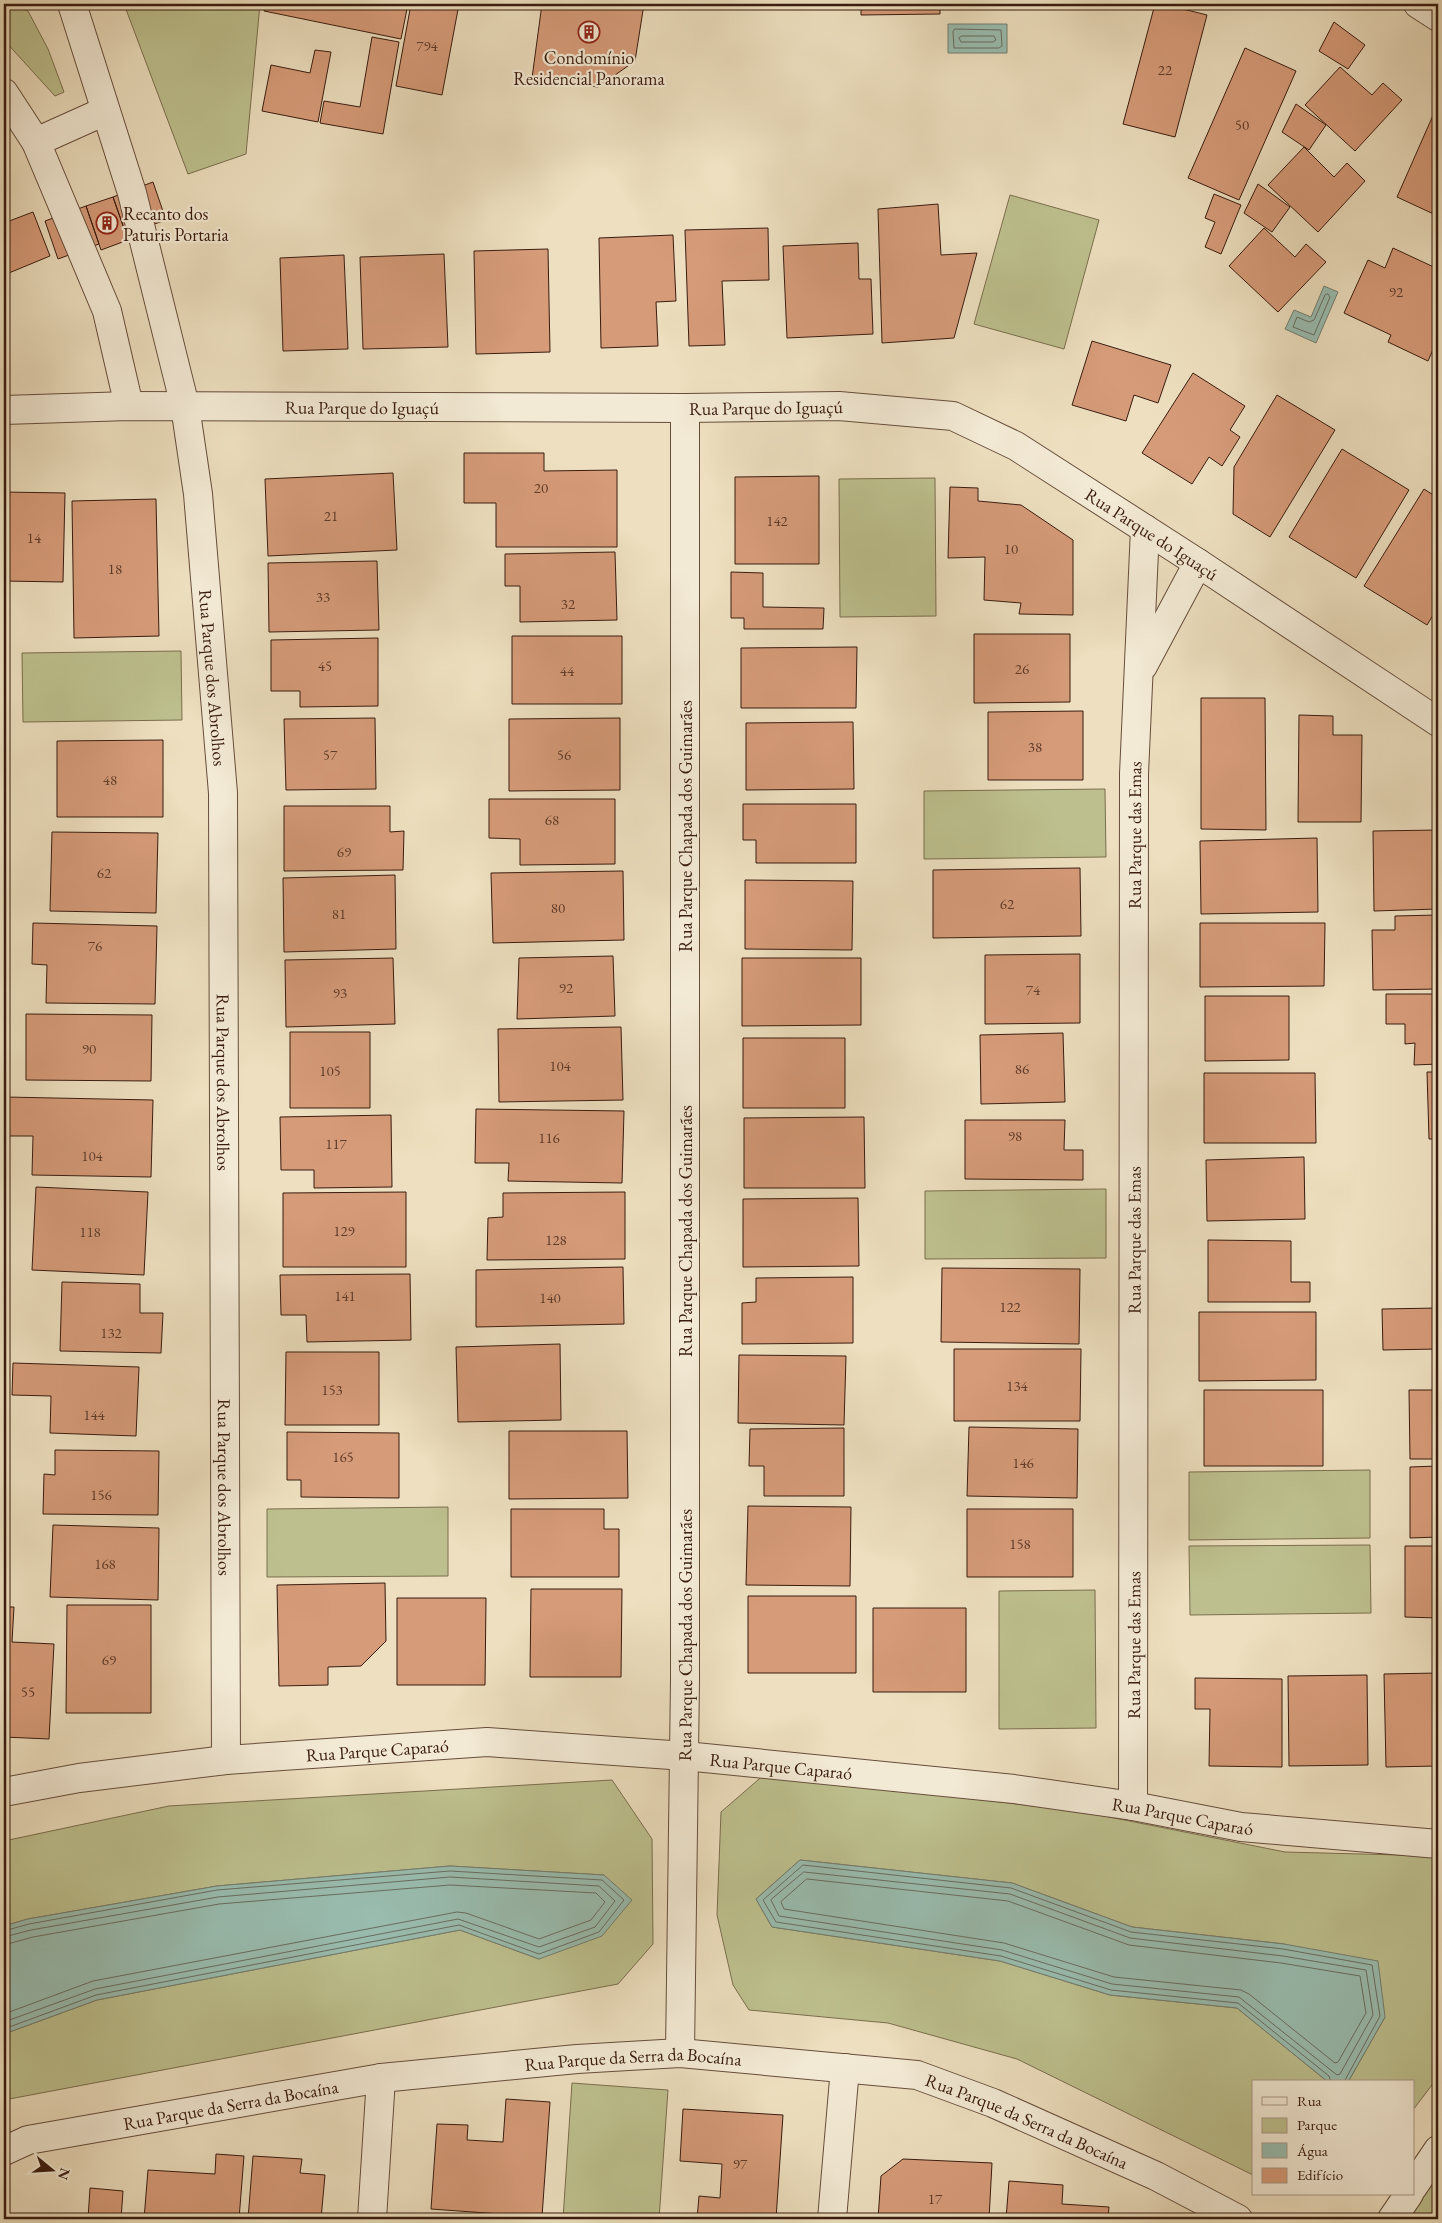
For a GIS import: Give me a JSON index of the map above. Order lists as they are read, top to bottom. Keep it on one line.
{"streets":{"street":["Rua Parque do Iguaçú","Rua Parque dos Abrolhos","Rua Parque Chapada dos Guimarães","Rua Parque das Emas","Rua Parque Caparaó","Rua Parque da Serra da Bocaína"]},"crossings":[["Rua Parque do Iguaçú","Rua Parque dos Abrolhos"],["Rua Parque do Iguaçú","Rua Parque Chapada dos Guimarães"],["Rua Parque do Iguaçú","Rua Parque das Emas"],["Rua Parque dos Abrolhos","Rua Parque Caparaó"],["Rua Parque Chapada dos Guimarães","Rua Parque Caparaó"],["Rua Parque Chapada dos Guimarães","Rua Parque da Serra da Bocaína"],["Rua Parque das Emas","Rua Parque Caparaó"]],"places":{"building":["Condomínio Residencial Panorama","Recanto dos Paturis Portaria"]},"house_numbers":["794","22","50","92","20","21","142","14","10","18","33","32","45","26","44","38","57","56","48","68","69","62","62","80","81","76","92","74","93","90","104","86","105","98","116","117","104","129","118","128","141","140","122","132","134","153","144","165","146","156","158","168","69","55","97","17"],"legend":["Rua","Parque","Água","Edifício"],"north":"right"}
